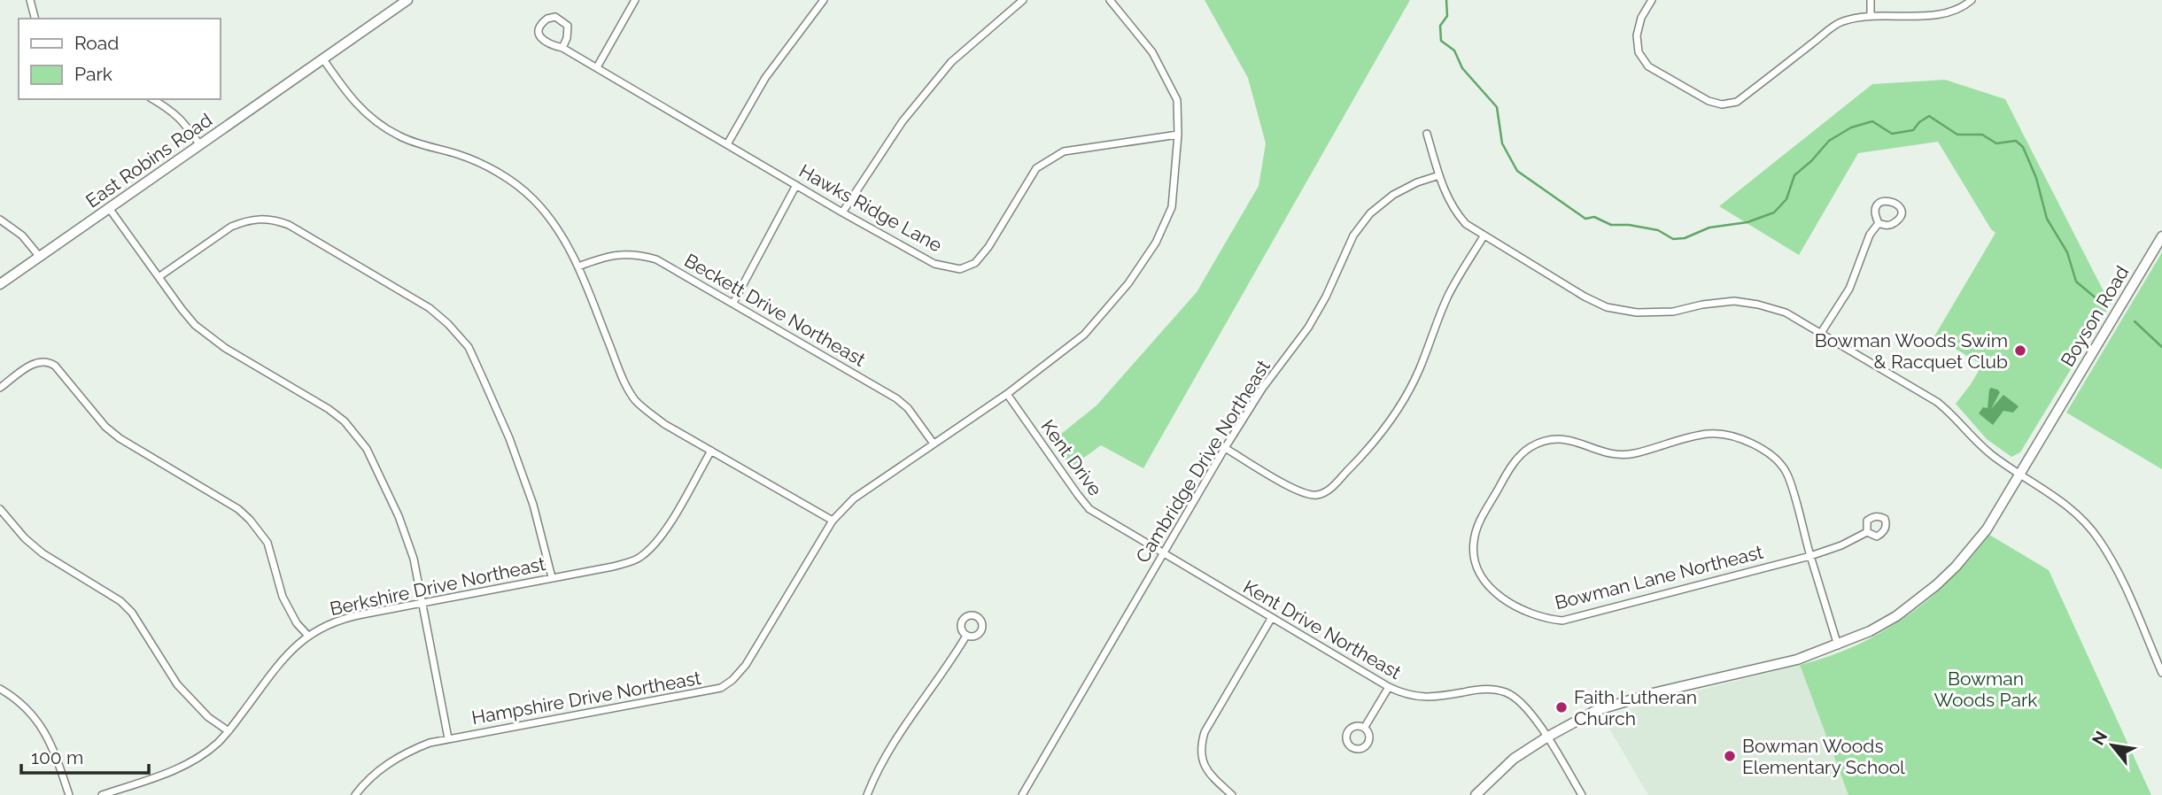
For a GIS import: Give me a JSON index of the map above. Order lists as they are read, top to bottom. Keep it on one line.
{"streets":{"main road":["East Robins Road","Boyson Road"],"street":["Hawks Ridge Lane","Beckett Drive Northeast","Kent Drive","Cambridge Drive Northeast","Bowman Lane Northeast","Berkshire Drive Northeast","Kent Drive Northeast","Hampshire Drive Northeast"]},"crossings":[["Hawks Ridge Lane","Hampshire Drive Northeast"],["Beckett Drive Northeast","Hampshire Drive Northeast"],["Boyson Road","Bowman Lane Northeast"],["Boyson Road","Kent Drive Northeast"],["Kent Drive","Kent Drive Northeast"],["Kent Drive","Hampshire Drive Northeast"],["Cambridge Drive Northeast","Kent Drive Northeast"]],"parks":["Bowman Woods Park"],"places":["Bowman Woods Swim & Racquet Club","Faith Lutheran Church","Bowman Woods Elementary School"],"legend":["Road","Park"],"scale_bar":"100 m","north":"top left"}
